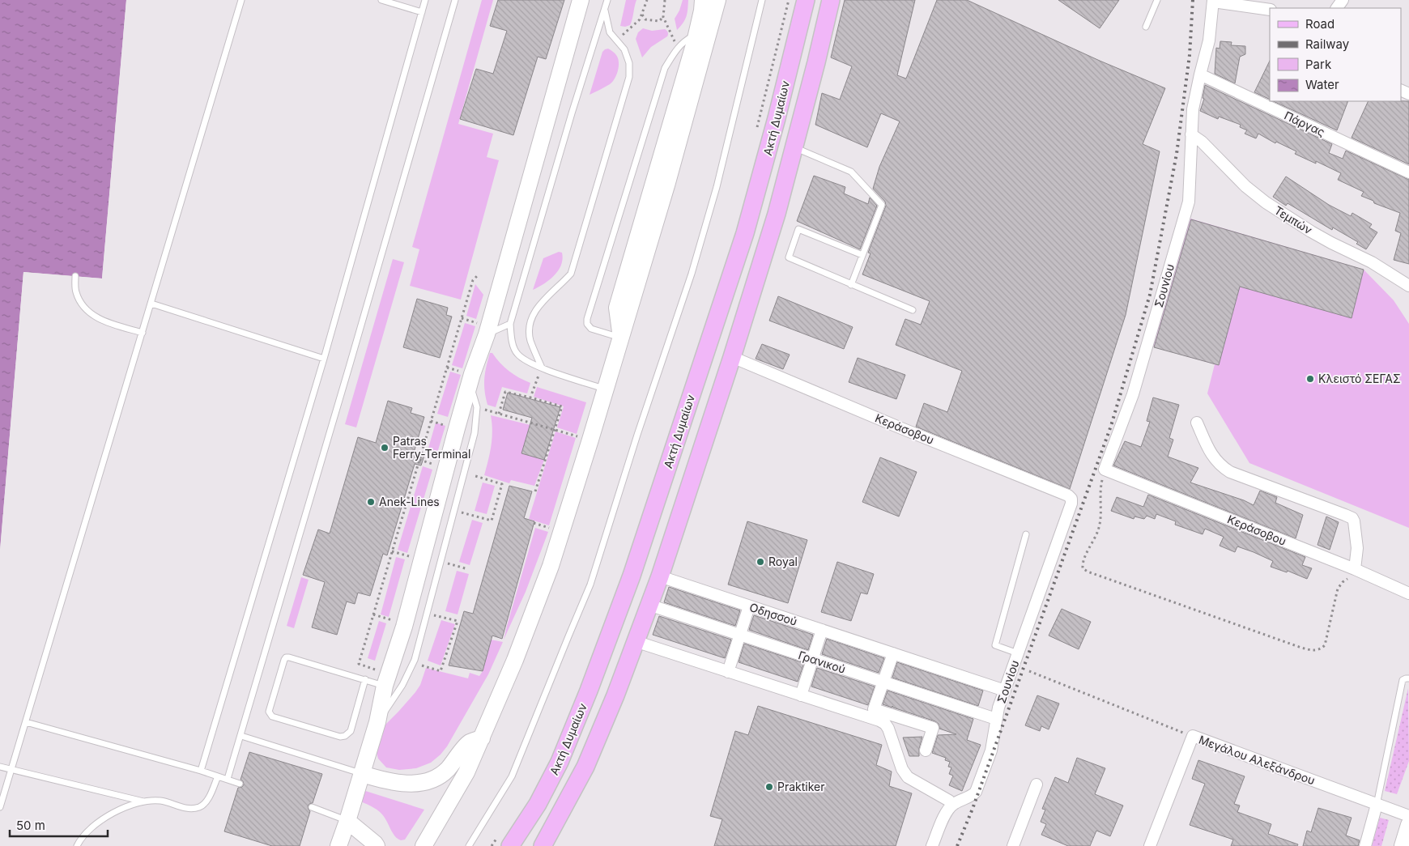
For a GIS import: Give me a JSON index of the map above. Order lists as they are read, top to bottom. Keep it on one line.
{"streets":{"main road":["Ακτή Δυμαίων"],"street":["Πάργας","Τεμπών","Σουνίου","Κεράσοβου","Οδησσού","Γρανικού","Μεγάλου Αλεξάνδρου"]},"crossings":[["Ακτή Δυμαίων","Κεράσοβου"],["Ακτή Δυμαίων","Οδησσού"],["Ακτή Δυμαίων","Γρανικού"],["Πάργας","Σουνίου"],["Τεμπών","Σουνίου"],["Σουνίου","Κεράσοβου"],["Σουνίου","Οδησσού"],["Σουνίου","Γρανικού"]],"places":["Κλειστό ΣΕΓΑΣ","Patras Ferry-Terminal","Anek-Lines","Royal","Praktiker"],"legend":["Road","Railway","Park","Water"],"scale_bar":"50 m"}
